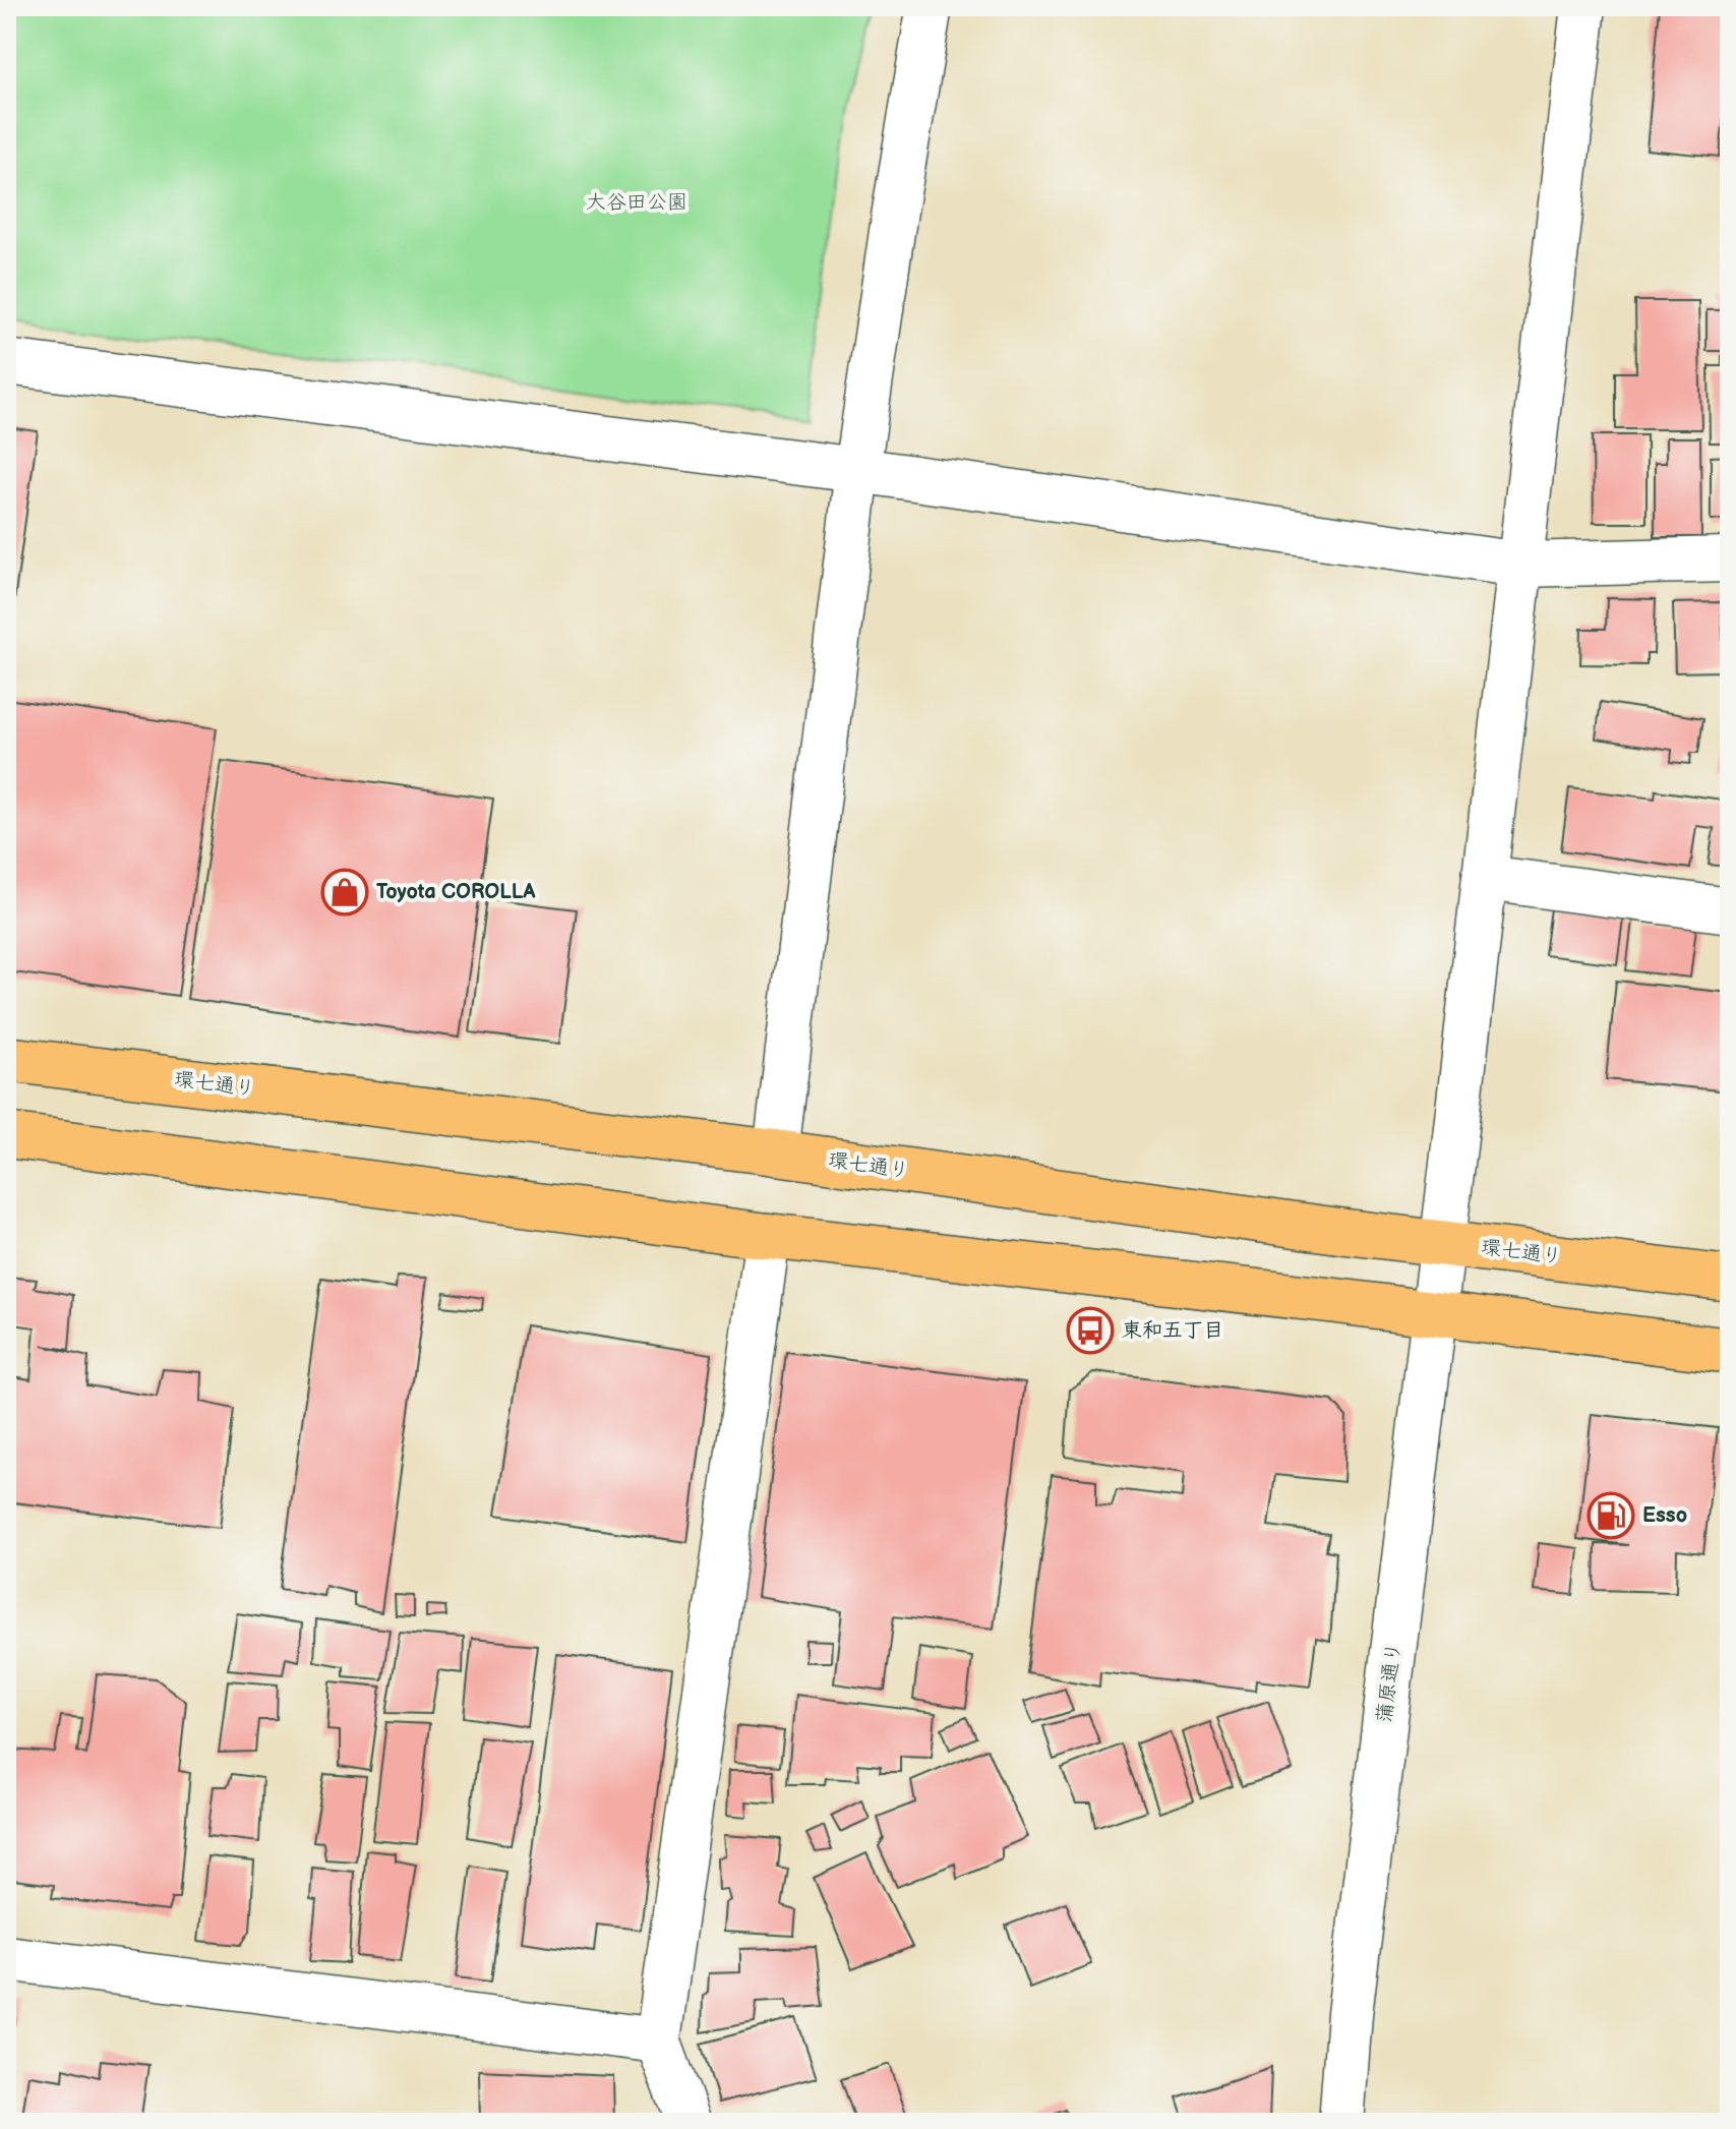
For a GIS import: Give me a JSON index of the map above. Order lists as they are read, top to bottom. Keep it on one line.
{"streets":{"main road":["環七通り"],"street":["蒲原通り"]},"crossings":[["環七通り","蒲原通り"]],"parks":["大谷田公園"],"places":{"shop":["Toyota COROLLA"],"bus stop":["東和五丁目"],"fuel station":["Esso"]}}
